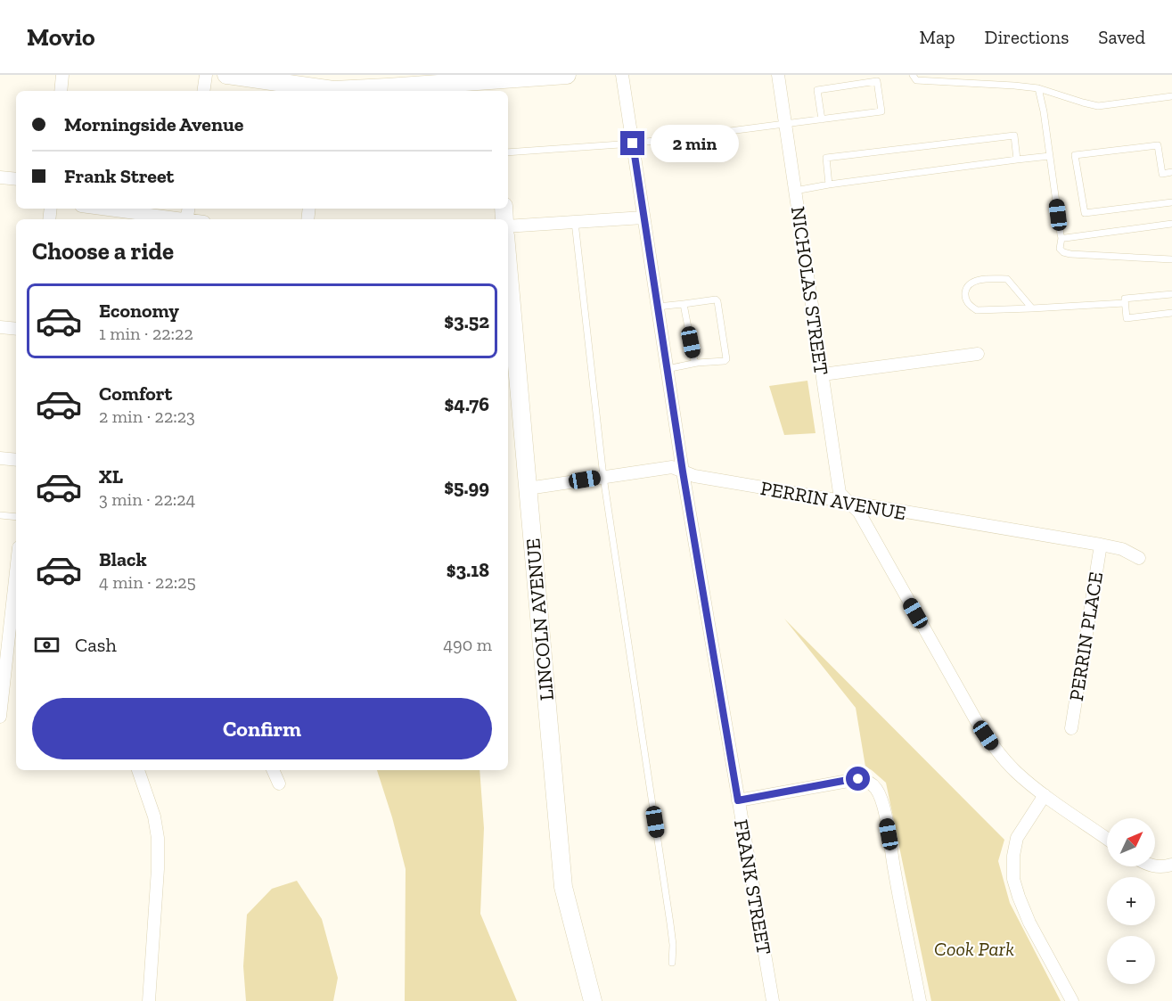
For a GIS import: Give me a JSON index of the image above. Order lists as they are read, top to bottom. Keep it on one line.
{"streets":{"street":["NICHOLAS STREET","PERRIN AVENUE","LINCOLN AVENUE","PERRIN PLACE","FRANK STREET"]},"crossings":[["NICHOLAS STREET","PERRIN AVENUE"],["PERRIN AVENUE","LINCOLN AVENUE"],["PERRIN AVENUE","PERRIN PLACE"],["PERRIN AVENUE","FRANK STREET"]],"parks":["Cook Park"],"north":"top right","page":{"header":"Movio","nav":["Map","Directions","Saved"],"banner":["Morningside Avenue","Frank Street"],"bubble":"2 min","heading":"Choose a ride","list":[{"name":"Economy","note":"1 min · 22:22","value":"$3.52"},{"name":"Comfort","note":"2 min · 22:23","value":"$4.76"},{"name":"XL","note":"3 min · 22:24","value":"$5.99"},{"name":"Black","note":"4 min · 22:25","value":"$3.18"}],"pay":["Cash","490 m"],"buttons":"Confirm","map_buttons":["+","−"]}}
